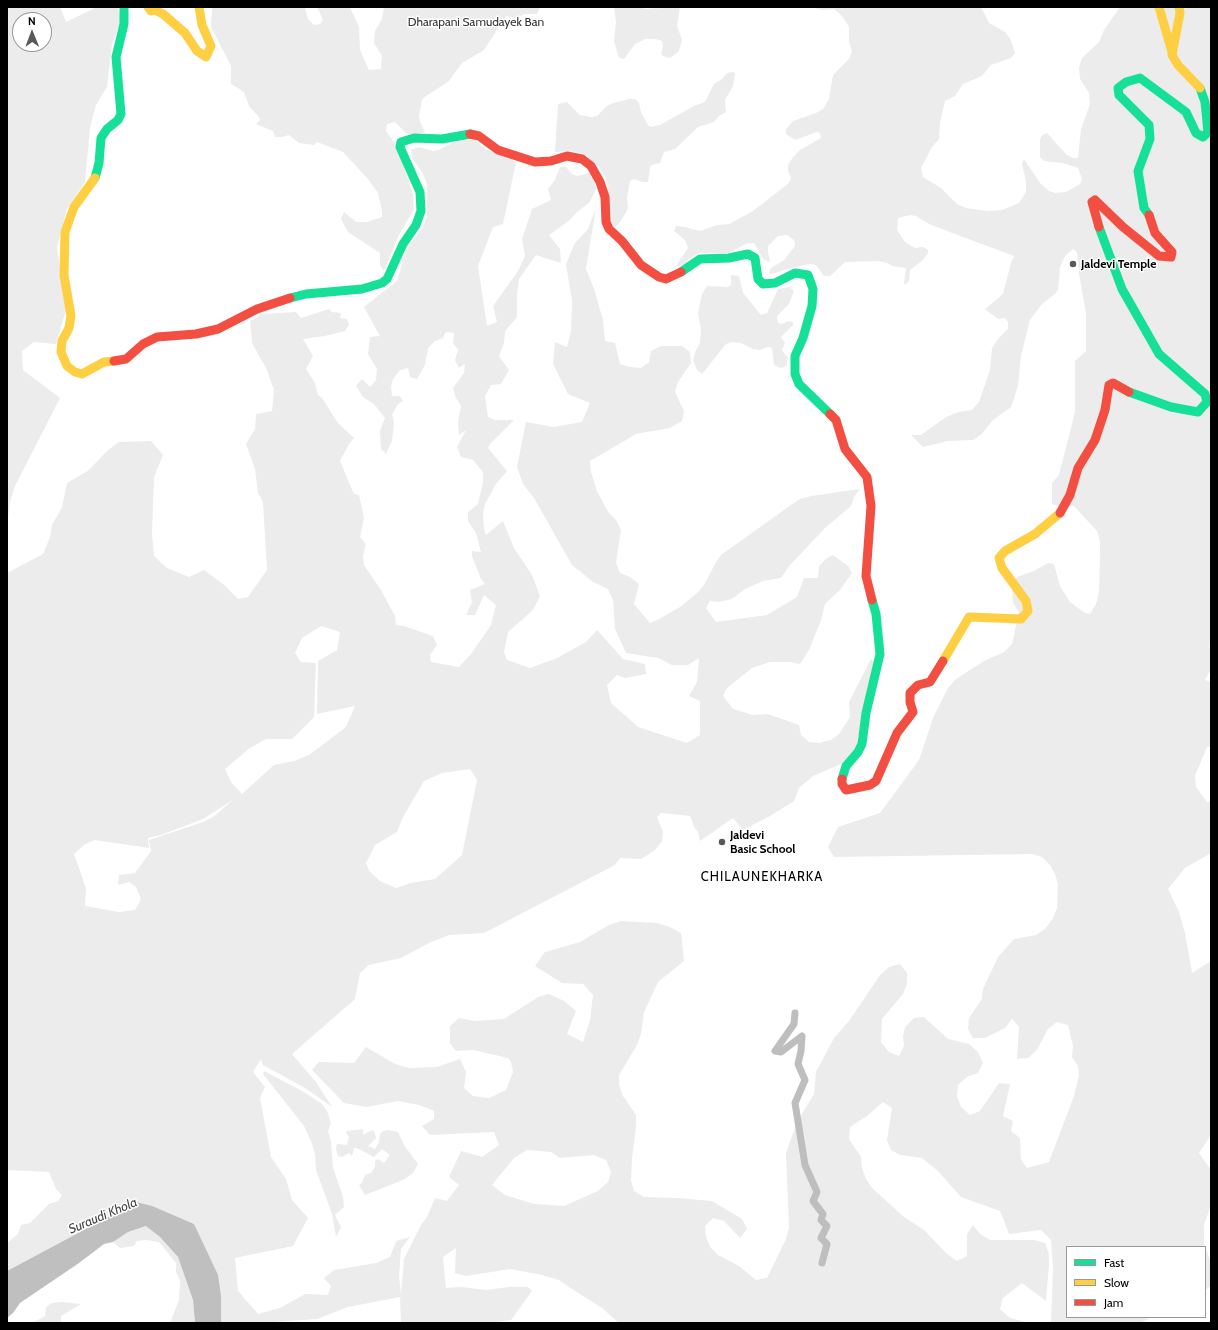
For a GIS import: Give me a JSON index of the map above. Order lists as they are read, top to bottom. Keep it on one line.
{"districts":["CHILAUNEKHARKA"],"water":["Suraudi Khola"],"parks":["Dharapani Samudayek Ban"],"places":["Jaldevi Temple","Jaldevi Basic School"],"legend":["Fast","Slow","Jam"],"north":"top"}
